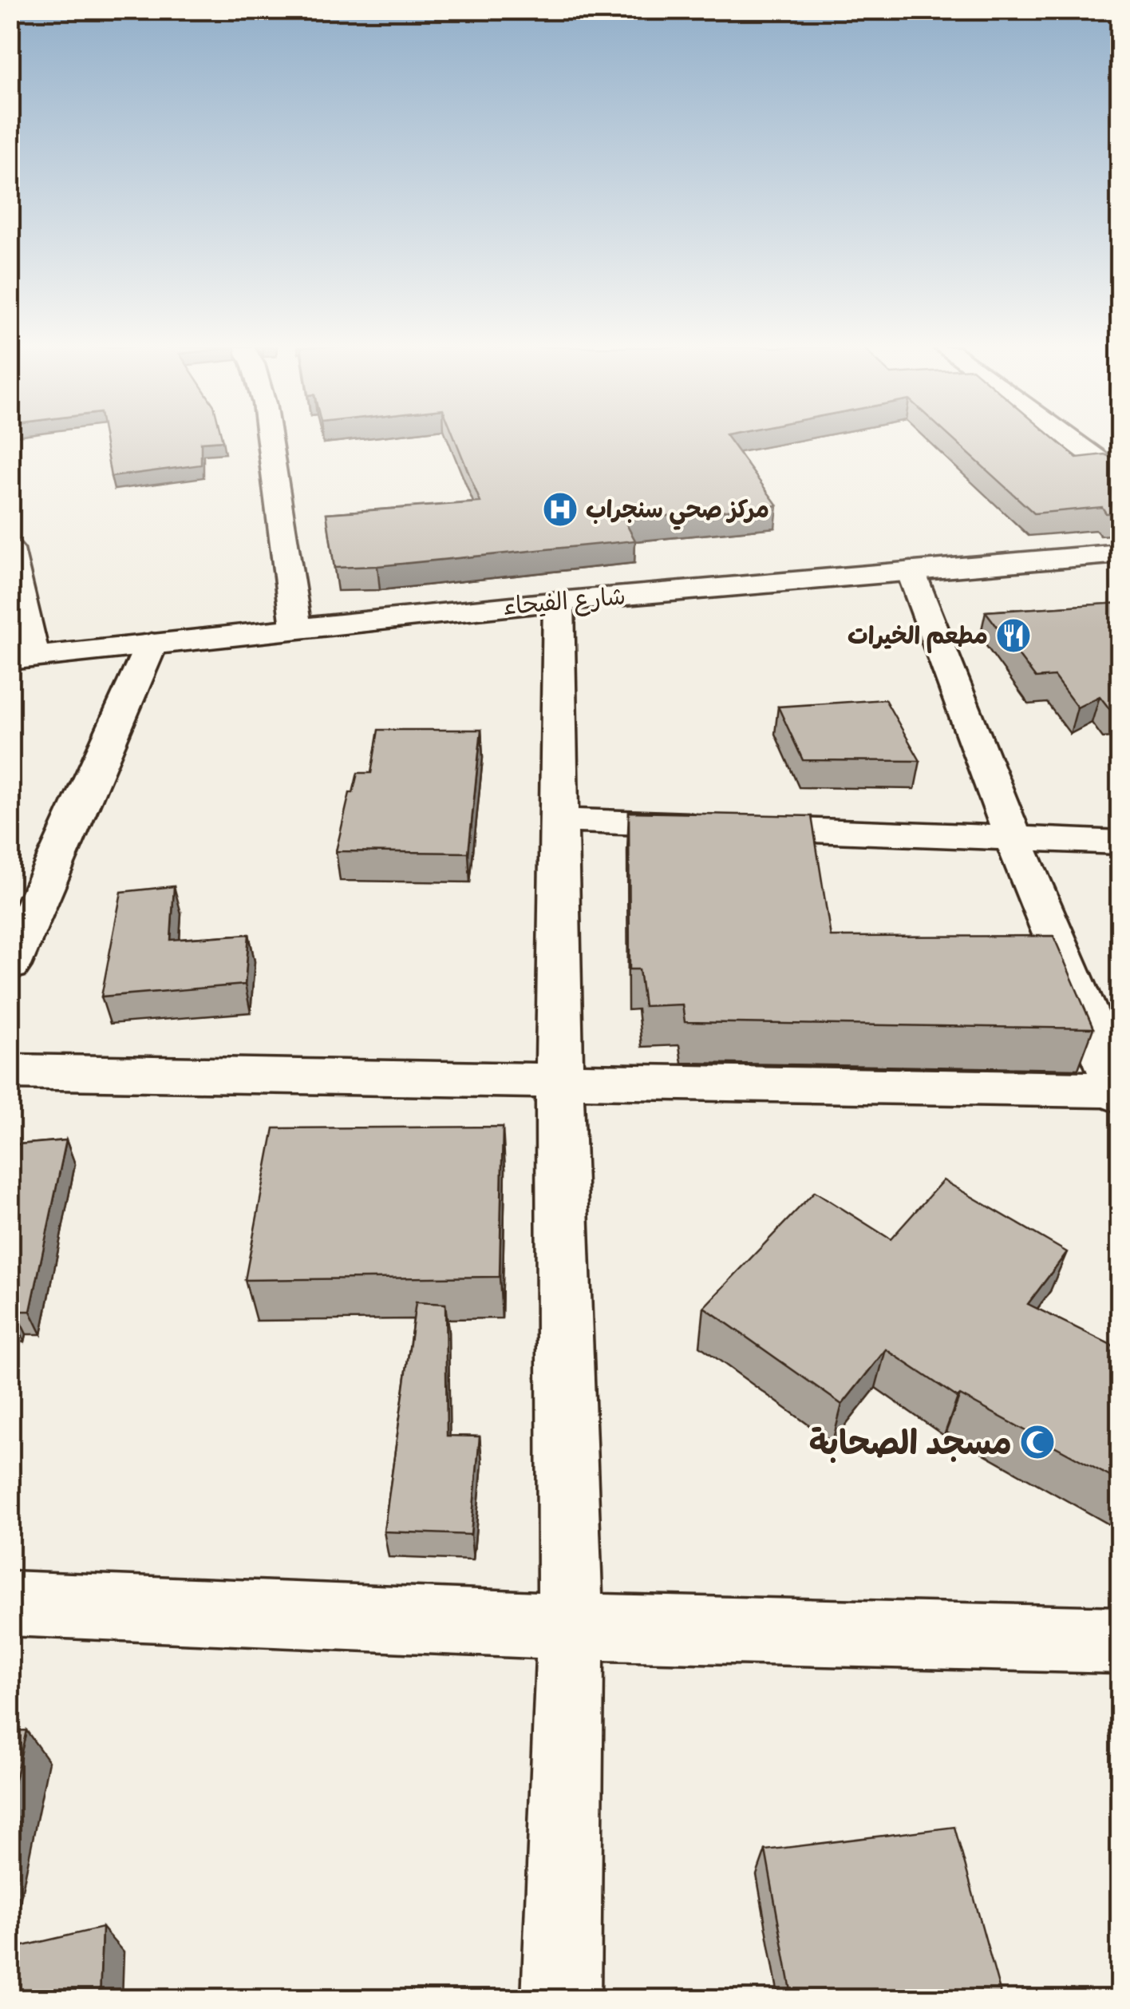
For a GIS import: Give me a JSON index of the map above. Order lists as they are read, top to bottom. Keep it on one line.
{"streets":{"street":["شارع الفيحاء"]},"places":{"hospital":["مركز صحي سنجراب"],"restaurant":["مطعم الخيرات"],"mosque":["مسجد الصحابة"]}}
